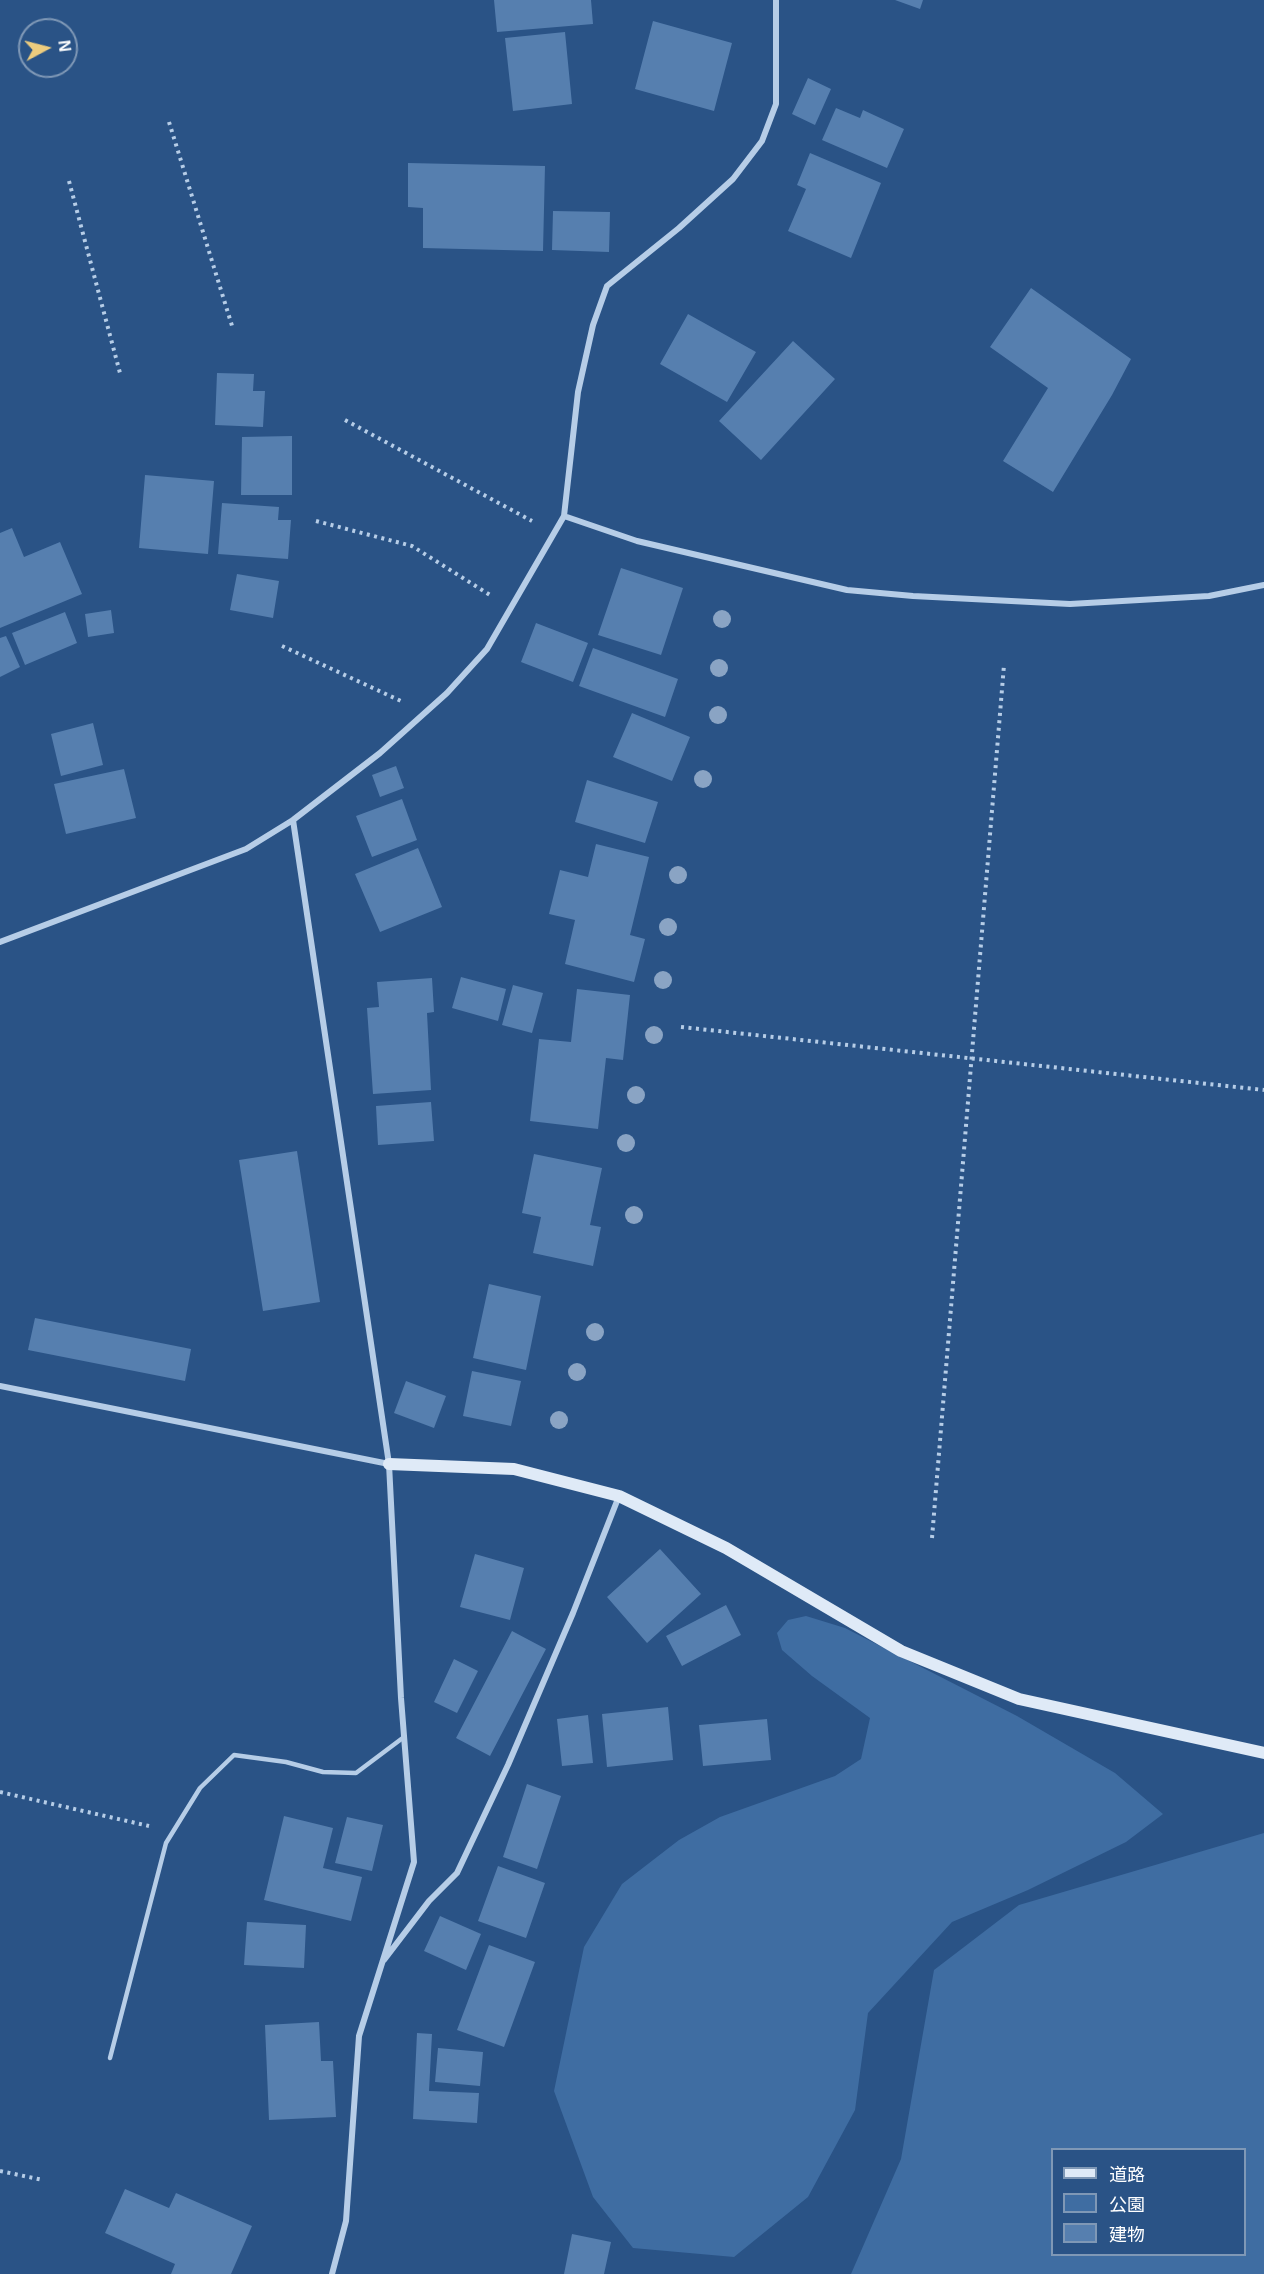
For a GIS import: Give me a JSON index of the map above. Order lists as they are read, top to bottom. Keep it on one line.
{"legend":["道路","公園","建物"],"north":"right"}
